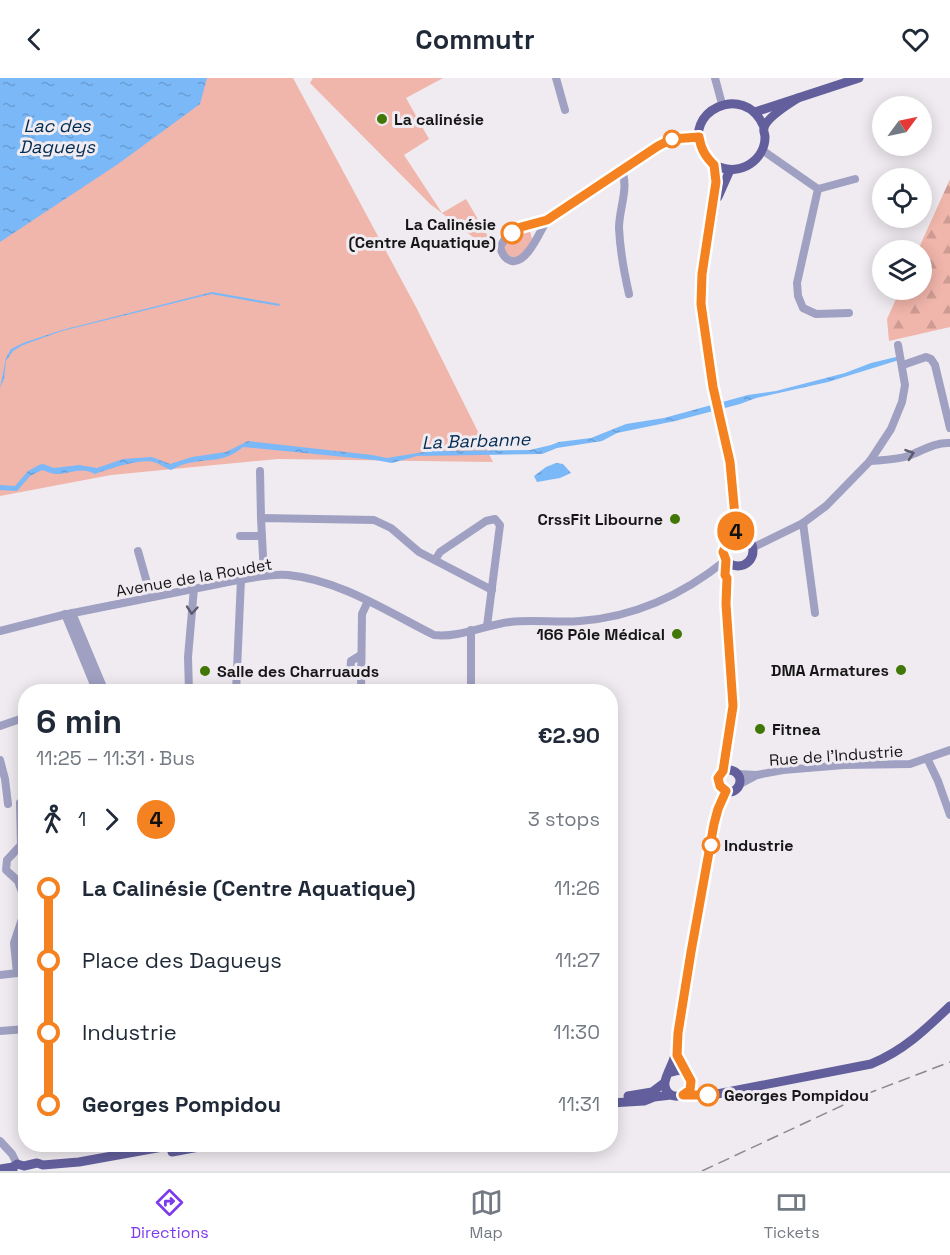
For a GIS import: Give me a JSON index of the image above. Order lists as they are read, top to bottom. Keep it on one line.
{"streets":{"street":["Avenue de la Roudet","Rue de l'Industrie"]},"water":["Lac des Dagueys","La Barbanne"],"places":["La calinésie","La Calinésie (Centre Aquatique)","CrssFit Libourne","166 Pôle Médical","DMA Armatures","Salle des Charruauds","Fitnea","Industrie","Georges Pompidou"],"lines":["bus line 4"],"north":"top right","page":{"header":"Commutr","on_map":"4","heading":["6 min","11:25 – 11:31 · Bus","€2.90"],"legs":["1","4","3 stops"],"list":[{"name":"La Calinésie (Centre Aquatique)","value":"11:26"},{"name":"Place des Dagueys","value":"11:27"},{"name":"Industrie","value":"11:30"},{"name":"Georges Pompidou","value":"11:31"}],"tabs":["Directions","Map","Tickets"]}}
